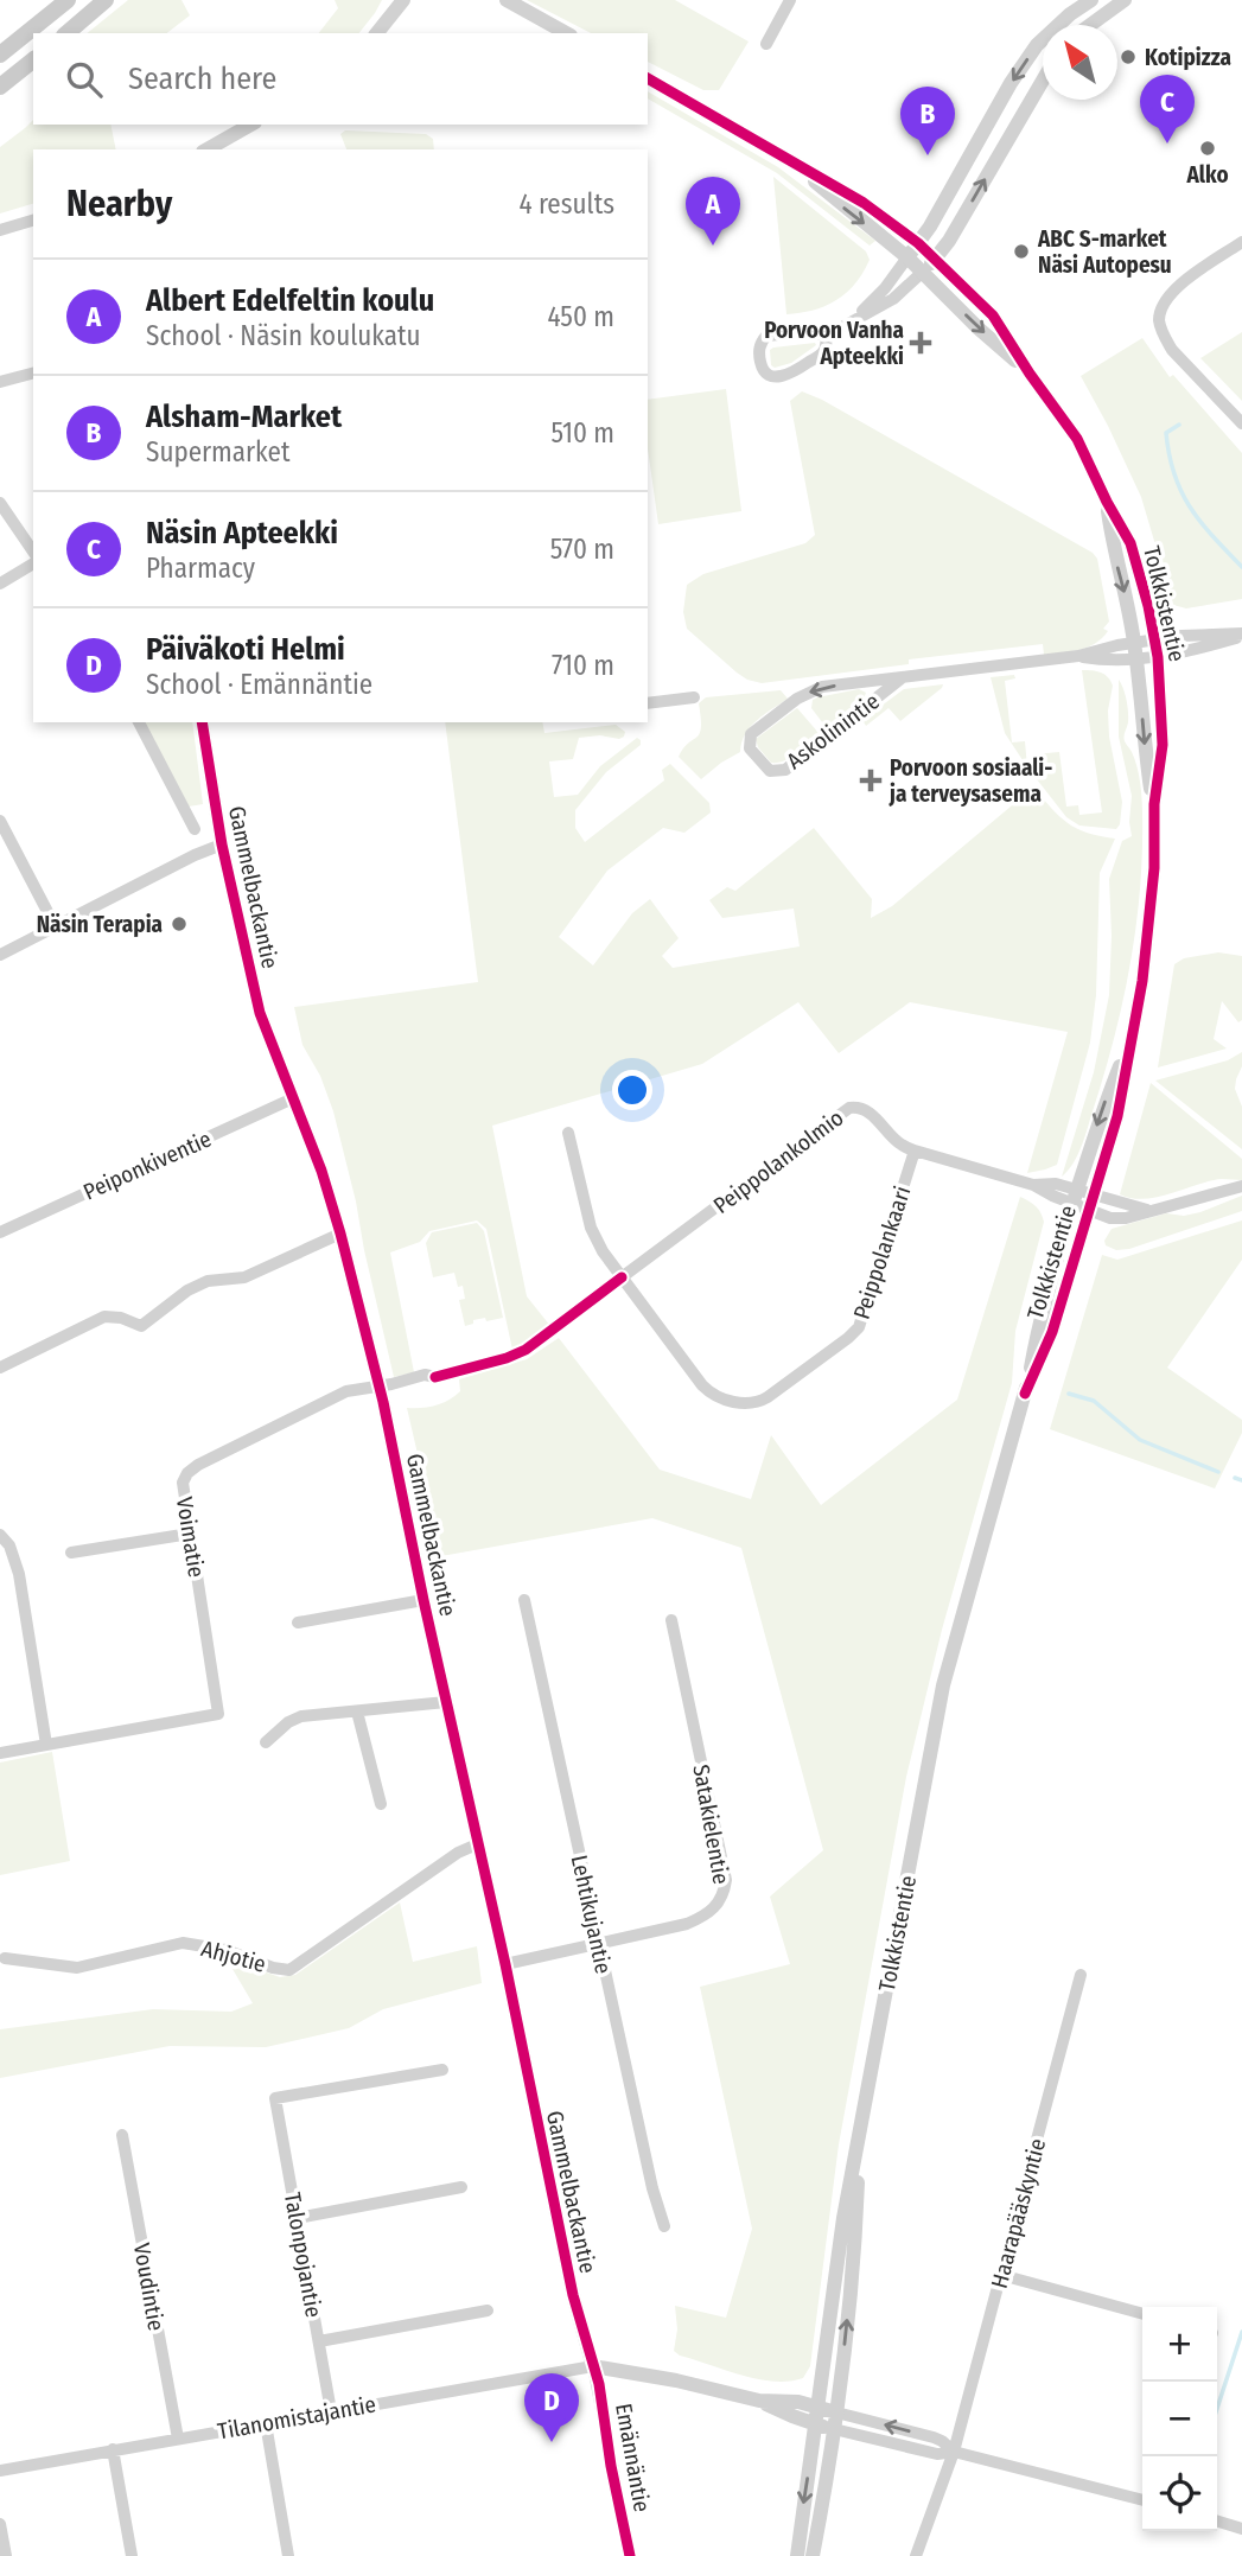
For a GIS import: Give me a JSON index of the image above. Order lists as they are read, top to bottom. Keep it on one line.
{"streets":{"street":["Tolkkistentie","Askolinintie","Gammelbackantie","Peippolankolmio","Peiponkiventie","Peippolankaari","Voimatie","Satakielentie","Lehtikujantie","Ahjotie","Haarapääskyntie","Talonpojantie","Voudintie","Tilanomistajantie","Emännäntie"]},"crossings":[["Tolkkistentie","Askolinintie"],["Tolkkistentie","Peippolankolmio"],["Gammelbackantie","Peiponkiventie"],["Gammelbackantie","Voimatie"],["Gammelbackantie","Satakielentie"],["Gammelbackantie","Ahjotie"],["Gammelbackantie","Tilanomistajantie"],["Gammelbackantie","Emännäntie"],["Peippolankolmio","Peippolankaari"],["Satakielentie","Lehtikujantie"],["Talonpojantie","Tilanomistajantie"],["Voudintie","Tilanomistajantie"],["Tilanomistajantie","Emännäntie"]],"places":{"other":["Kotipizza","Alko","ABC S-market Näsi Autopesu","Näsin Terapia"],"health":["Porvoon Vanha Apteekki","Porvoon sosiaali- ja terveysasema"]},"north":"top left","page":{"search":"Search here","pins":["C","B","A","D"],"heading":["Nearby","4 results"],"list":[{"mark":"A","name":"Albert Edelfeltin koulu","note":"School · Näsin koulukatu","value":"450 m"},{"mark":"B","name":"Alsham-Market","note":"Supermarket","value":"510 m"},{"mark":"C","name":"Näsin Apteekki","note":"Pharmacy","value":"570 m"},{"mark":"D","name":"Päiväkoti Helmi","note":"School · Emännäntie","value":"710 m"}],"map_buttons":["+","−"]}}
